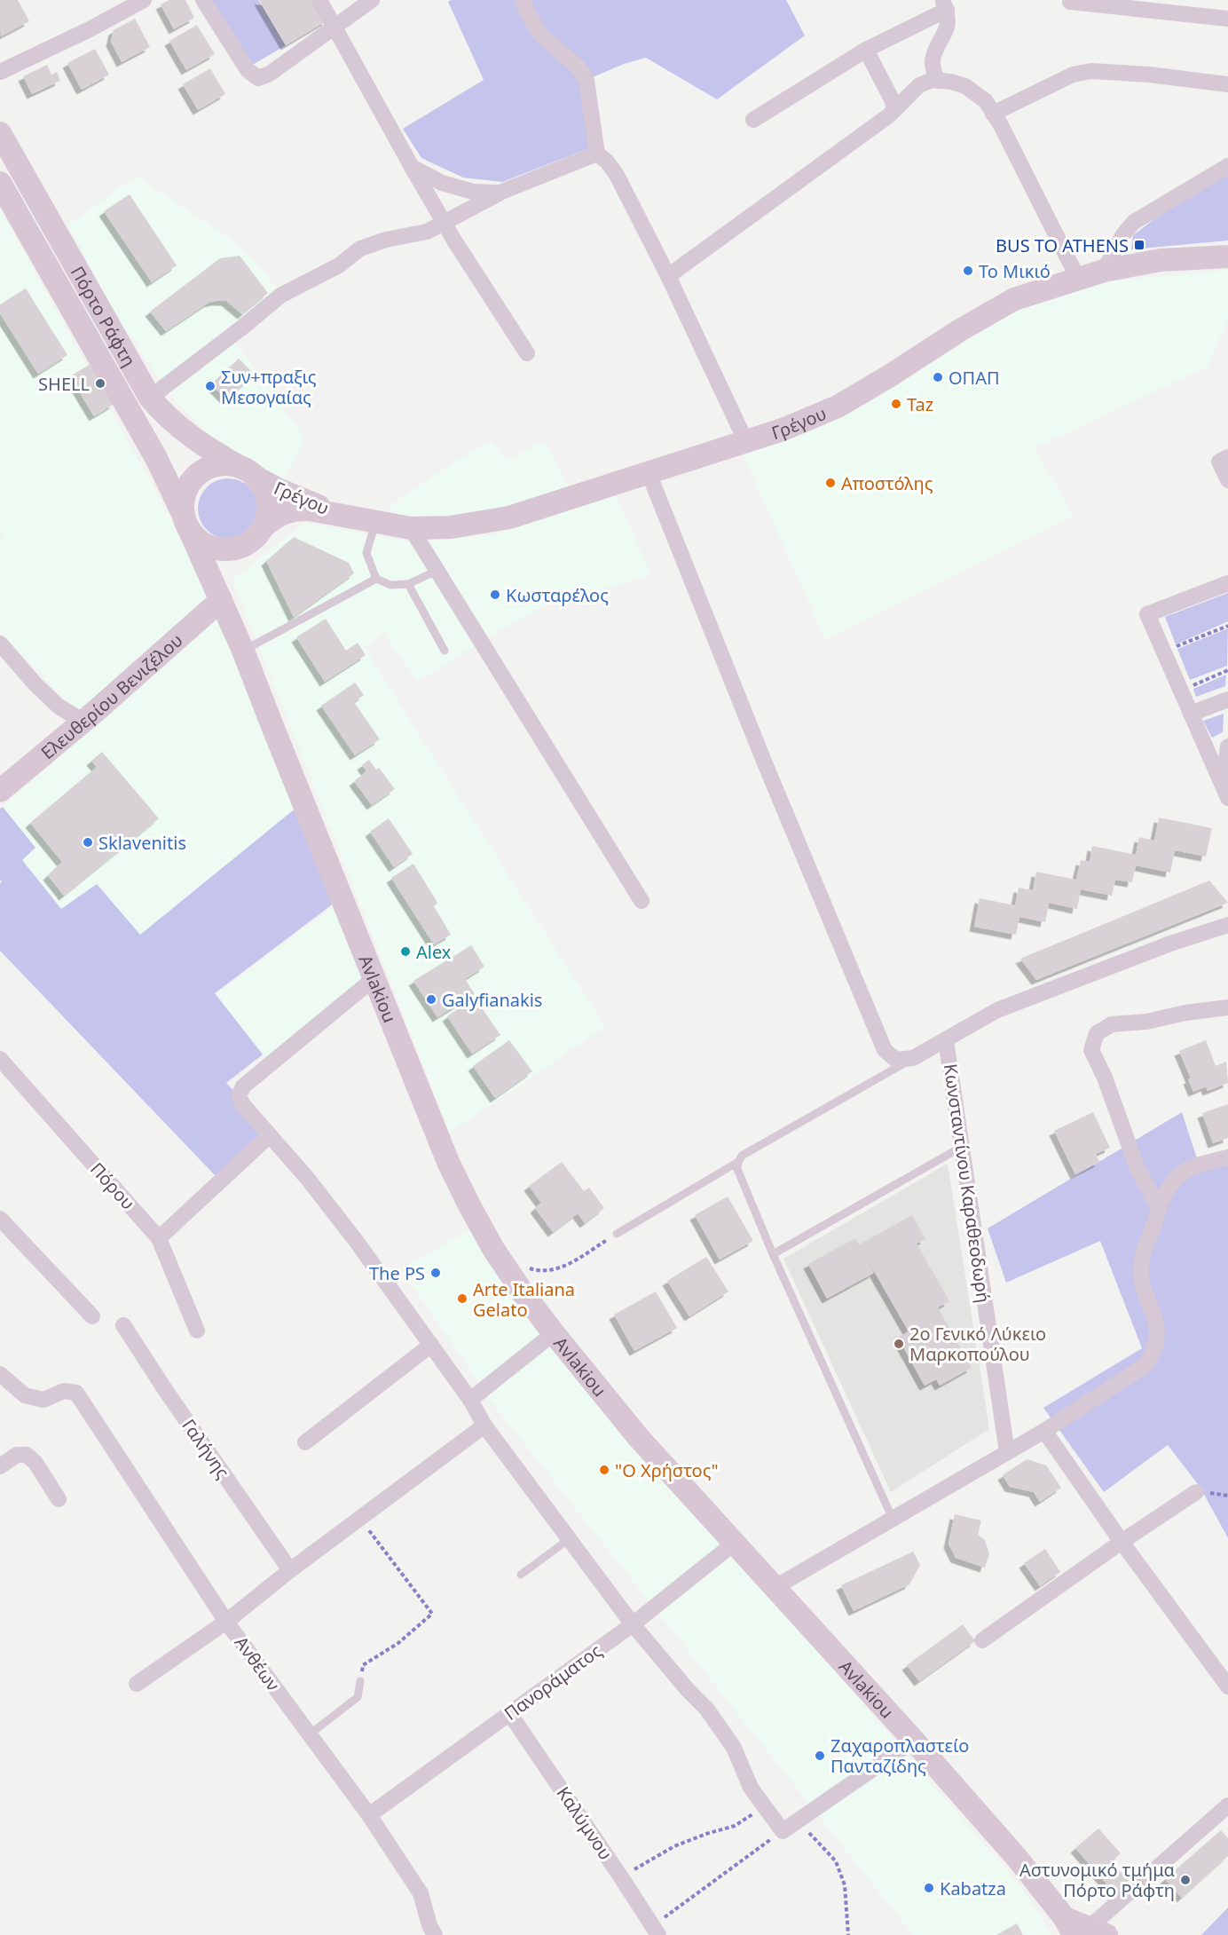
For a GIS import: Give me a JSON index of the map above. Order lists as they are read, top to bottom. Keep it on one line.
{"streets":{"main road":["Πόρτο Ράφτη","Γρέγου","Ελευθερίου Βενιζέλου","Avlakiou"],"street":["Κωνσταντίνου Καραθεοδωρή","Πόρου","Γαλήνης","Ανθέων","Πανοράματος","Καλύμνου"]},"crossings":[["Πόρτο Ράφτη","Γρέγου"],["Πόρτο Ράφτη","Avlakiou"],["Γρέγου","Avlakiou"],["Ελευθερίου Βενιζέλου","Avlakiou"],["Avlakiou","Πανοράματος"],["Ανθέων","Πανοράματος"],["Πανοράματος","Καλύμνου"]],"places":{"transit":["BUS TO ATHENS"],"other":["Το Μικιό","ΟΠΑΠ","SHELL","Συν+πραξις Μεσογαίας","Taz","Αποστόλης","Κωσταρέλος","Sklavenitis","Alex","Galyfianakis","The PS","Arte Italiana Gelato","2ο Γενικό Λύκειο Μαρκοπούλου","\"Ο Χρήστος\"","Ζαχαροπλαστείο Πανταζίδης","Αστυνομικό τμήμα Πόρτο Ράφτη","Kabatza"]}}
